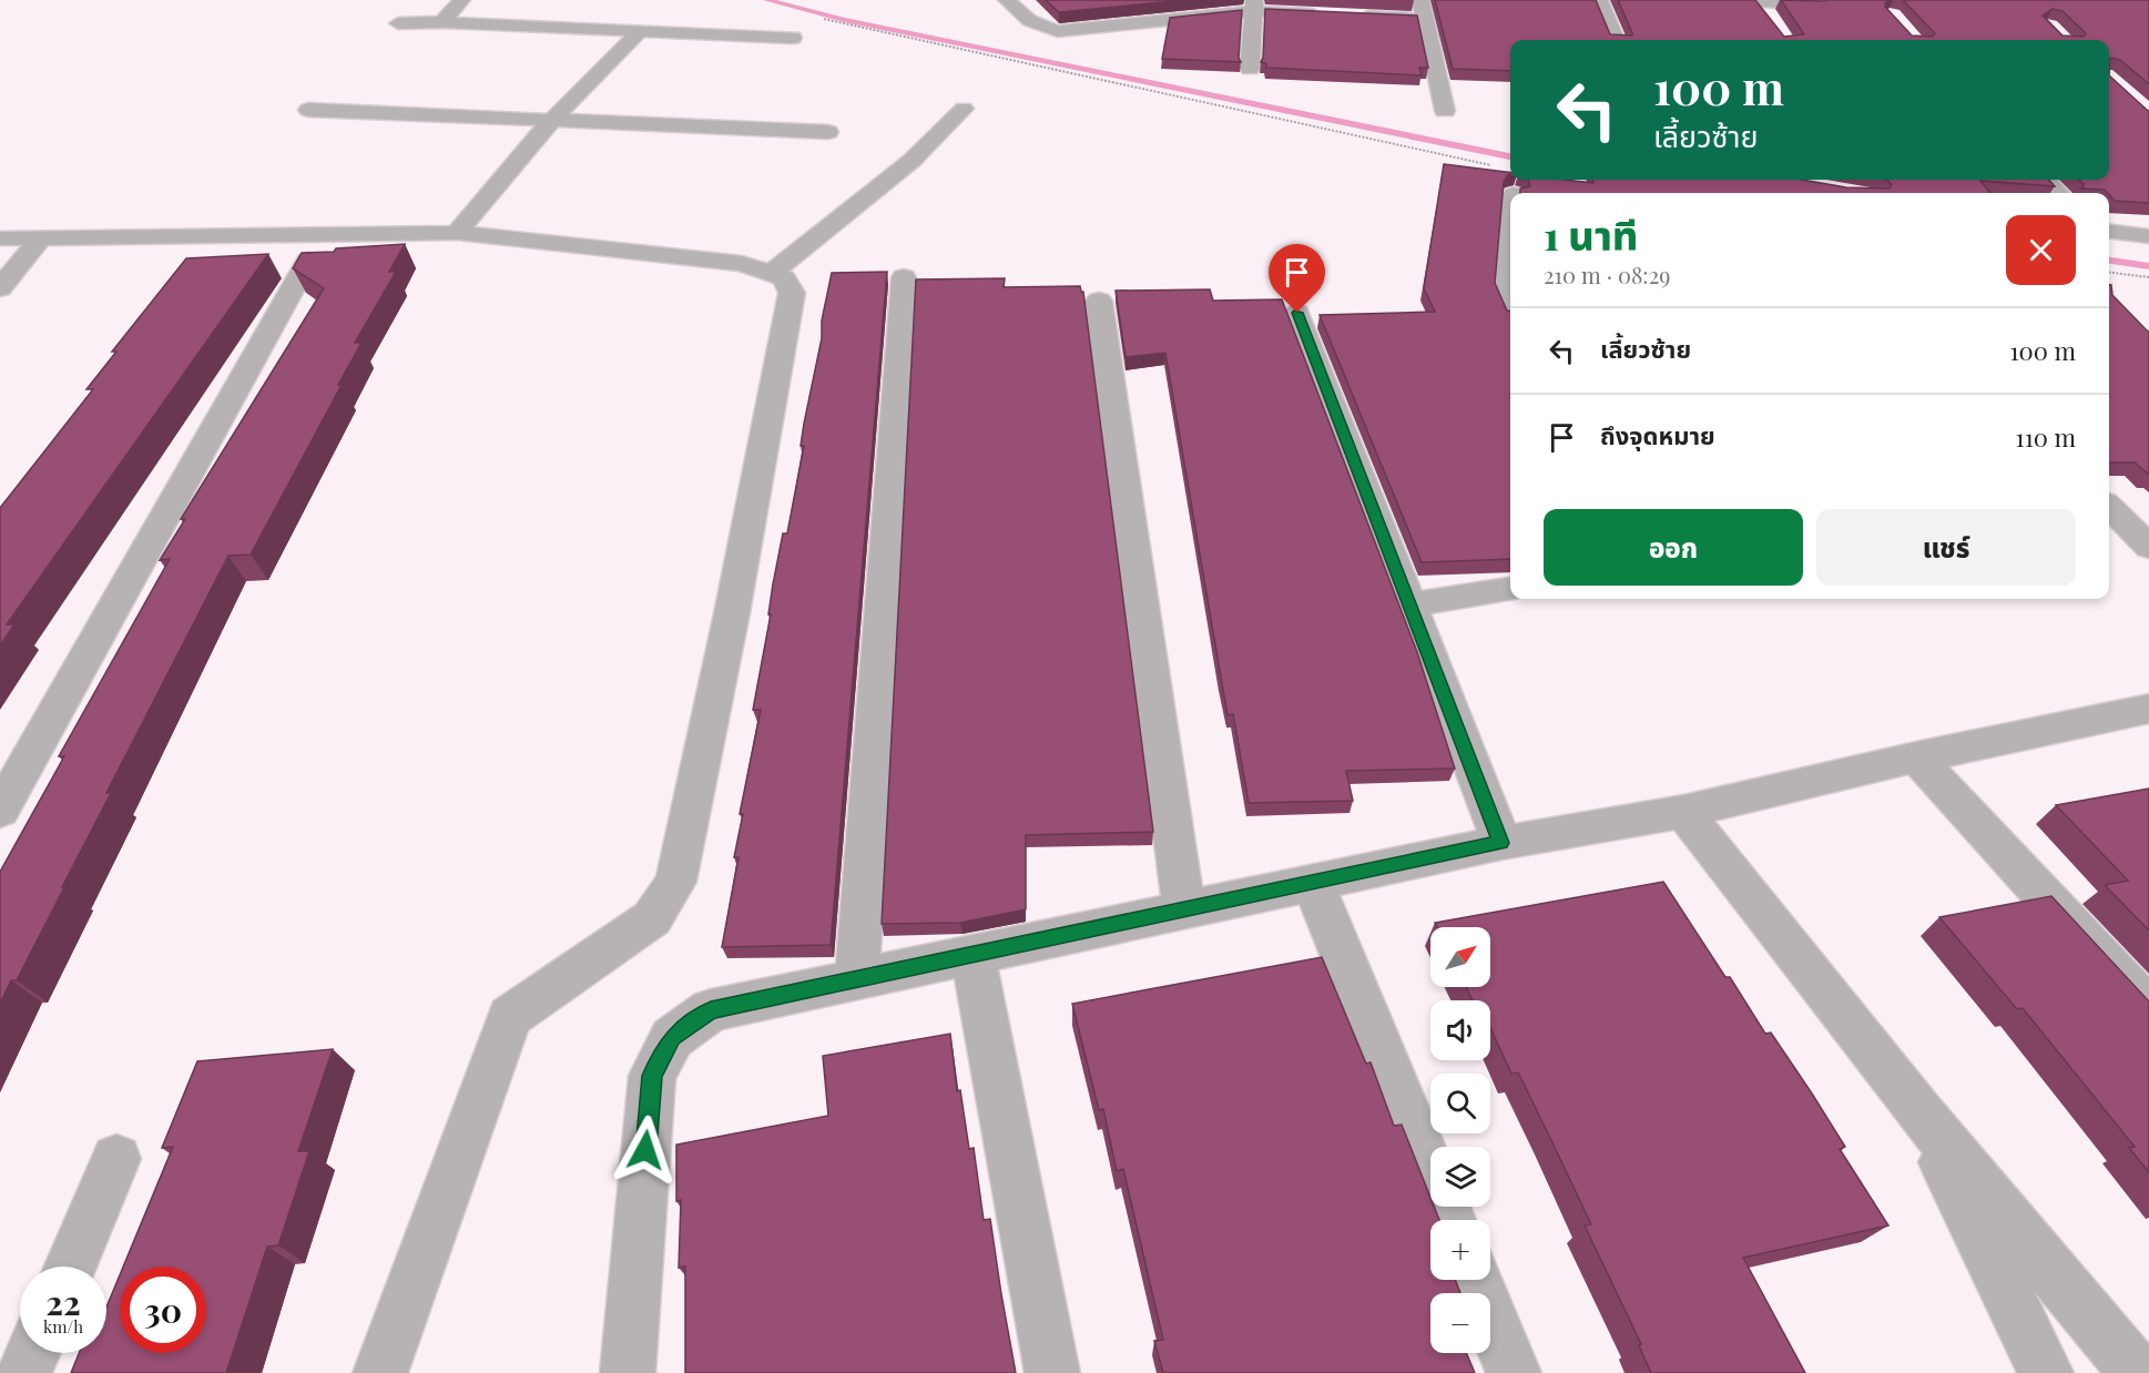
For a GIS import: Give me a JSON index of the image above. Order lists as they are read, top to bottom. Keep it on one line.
{"north":"top right","page":{"turn":["100 m","เลี้ยวซ้าย"],"heading":["1 นาที","210 m · 08:29"],"list":[{"name":"เลี้ยวซ้าย","value":"100 m"},{"name":"ถึงจุดหมาย","value":"110 m"}],"buttons":["ออก","แชร์"],"map_buttons":["+","−"],"speed":"22 km/h","limit":"30"}}
